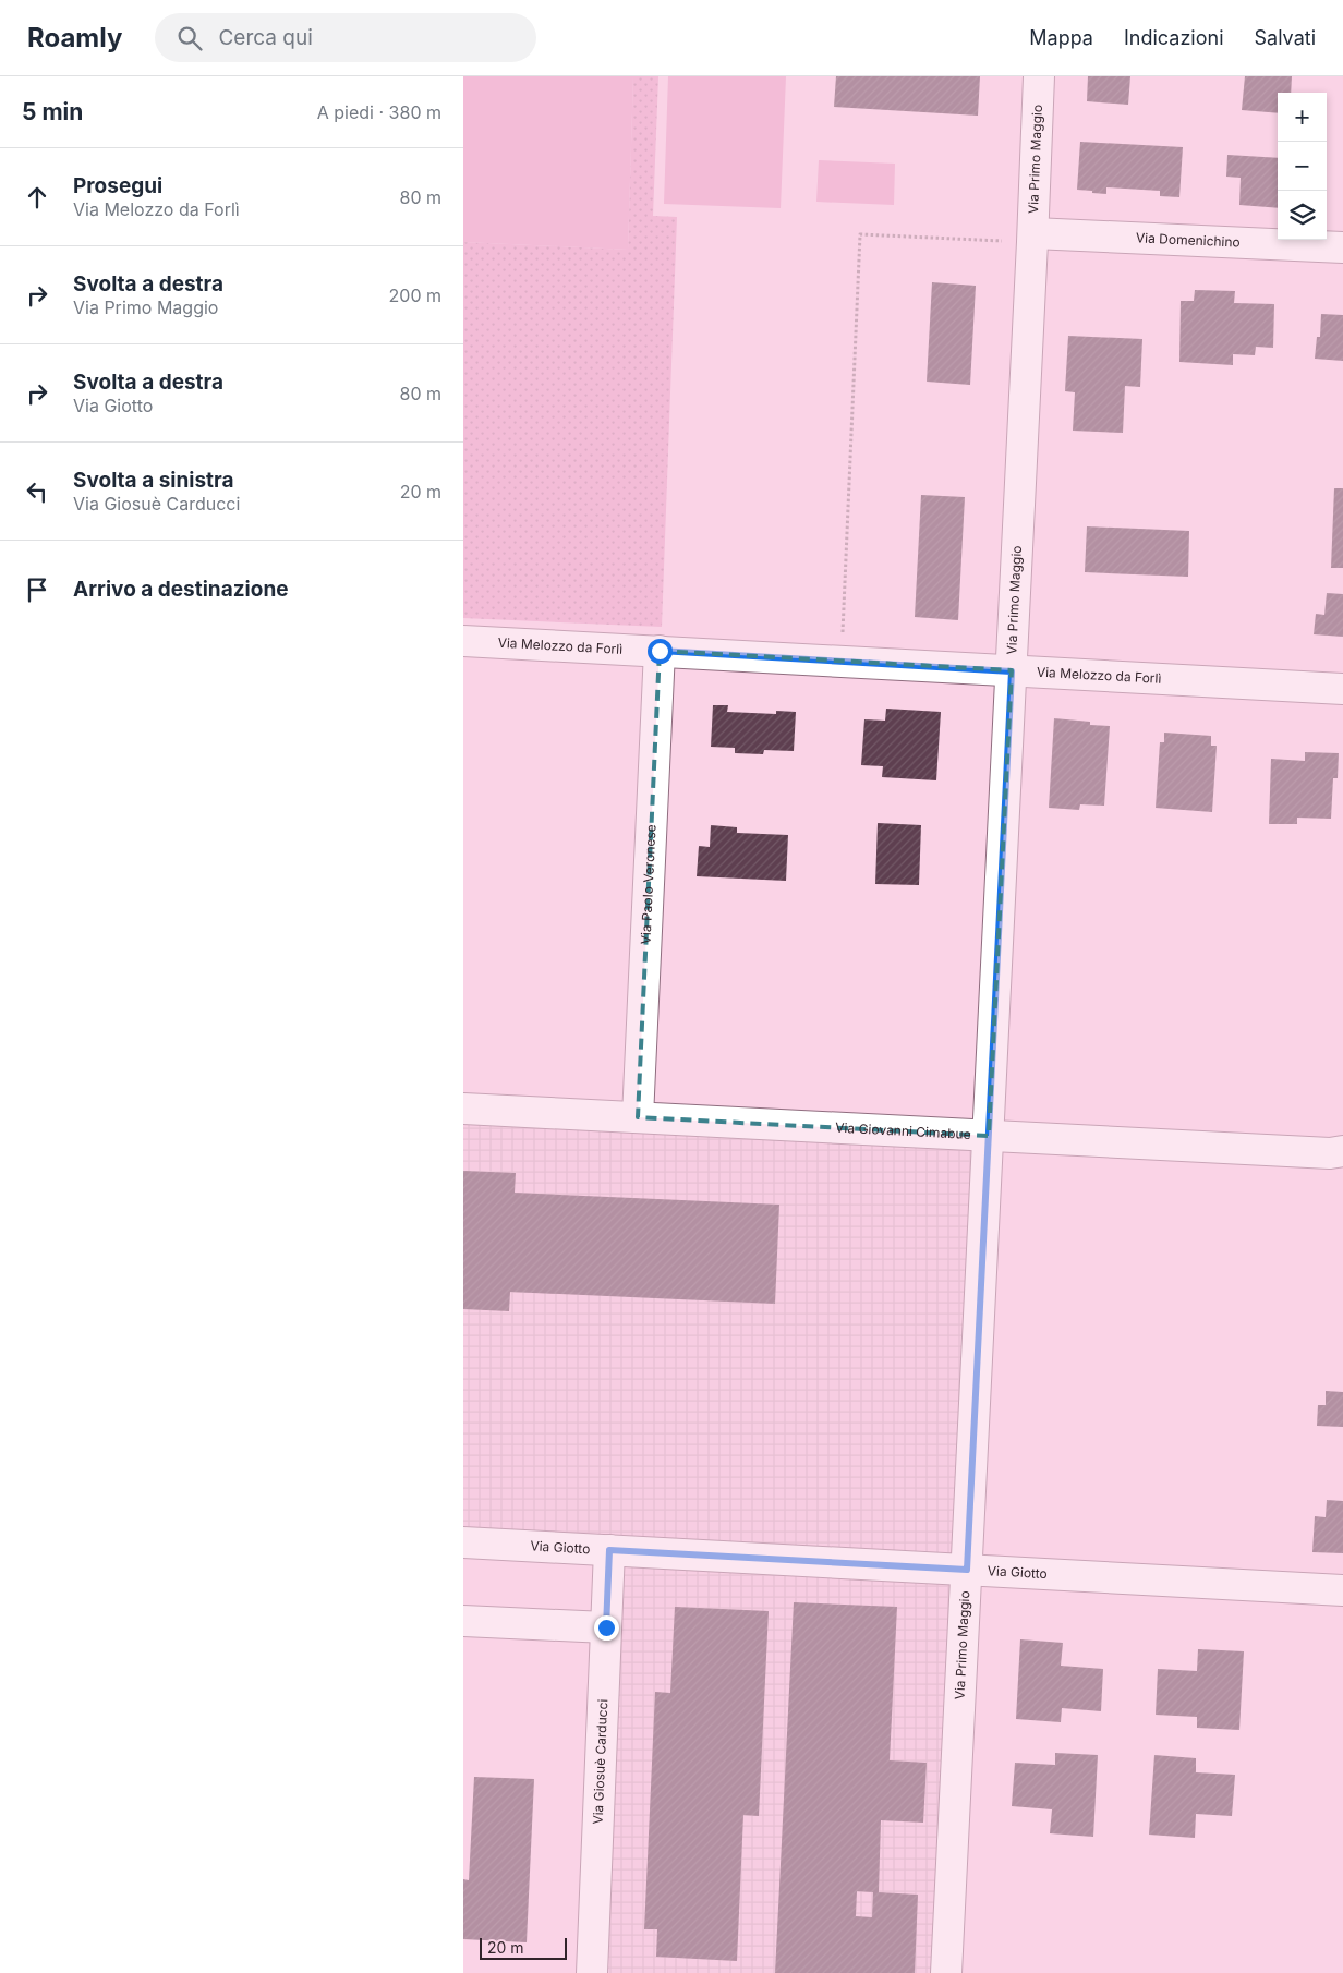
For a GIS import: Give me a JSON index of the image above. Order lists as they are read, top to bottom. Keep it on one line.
{"streets":{"street":["Via Primo Maggio","Via Domenichino","Via Melozzo da Forlì","Via Paolo Veronese","Via Giovanni Cimabue","Via Giotto","Via Giosuè Carducci"]},"crossings":[["Via Primo Maggio","Via Domenichino"],["Via Primo Maggio","Via Melozzo da Forlì"],["Via Primo Maggio","Via Giovanni Cimabue"],["Via Primo Maggio","Via Giotto"],["Via Melozzo da Forlì","Via Paolo Veronese"],["Via Paolo Veronese","Via Giovanni Cimabue"],["Via Giotto","Via Giosuè Carducci"]],"scale_bar":"20 m","page":{"header":"Roamly","search":"Cerca qui","nav":["Mappa","Indicazioni","Salvati"],"heading":["5 min","A piedi · 380 m"],"map_buttons":["+","−"],"list":[["Prosegui","Via Melozzo da Forlì","80 m"],["Svolta a destra","Via Primo Maggio","200 m"],["Svolta a destra","Via Giotto","80 m"],["Svolta a sinistra","Via Giosuè Carducci","20 m"],"Arrivo a destinazione"],"scale":"20 m"}}
